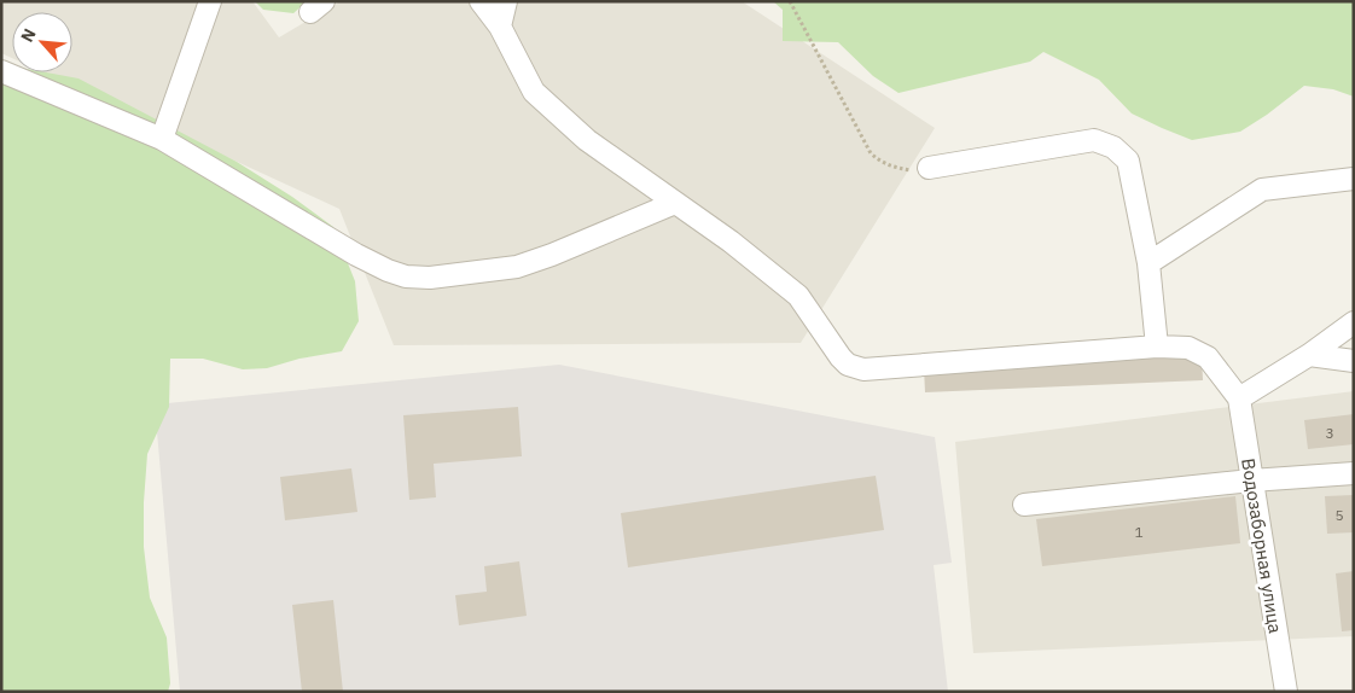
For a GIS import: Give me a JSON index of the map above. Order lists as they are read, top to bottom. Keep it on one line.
{"streets":{"street":["Водозаборная улица"]},"house_numbers":["3","5","1"],"north":"top left"}
